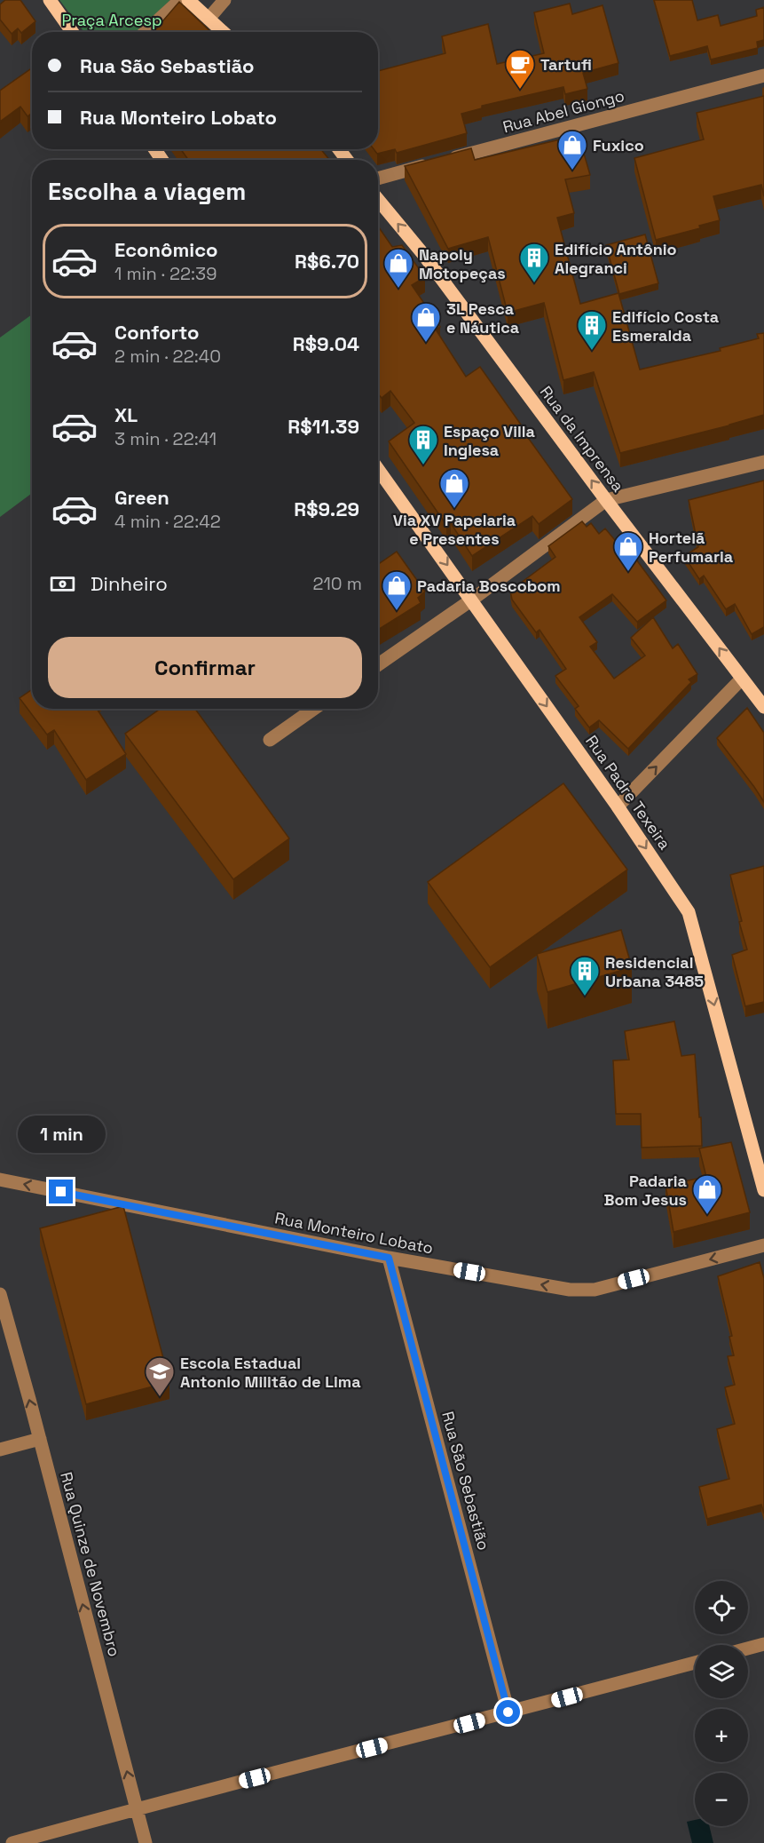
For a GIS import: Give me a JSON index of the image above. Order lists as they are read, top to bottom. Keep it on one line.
{"streets":{"main road":["Rua da Imprensa","Rua Padre Texeira"],"street":["Rua Abel Giongo","Rua Monteiro Lobato","Rua São Sebastião","Rua Quinze de Novembro"]},"crossings":[["Rua Monteiro Lobato","Rua São Sebastião"]],"one_way":["Rua da Imprensa","Rua Padre Texeira","Rua Monteiro Lobato","Rua Quinze de Novembro"],"parks":["Praça Arcesp"],"places":{"cafe":["Tartufi"],"shop":["Fuxico","Napoly Motopeças","3L Pesca e Náutica","Via XV Papelaria e Presentes","Hortelã Perfumaria","Padaria Boscobom","Padaria Bom Jesus"],"building":["Edifício Antônio Alegranci","Edifício Costa Esmeralda","Espaço Villa Inglesa","Residencial Urbana 3485"],"school or university":["Escola Estadual Antonio Militão de Lima"]},"page":{"banner":["Rua São Sebastião","Rua Monteiro Lobato"],"heading":"Escolha a viagem","list":[{"name":"Econômico","note":"1 min · 22:39","value":"R$6.70"},{"name":"Conforto","note":"2 min · 22:40","value":"R$9.04"},{"name":"XL","note":"3 min · 22:41","value":"R$11.39"},{"name":"Green","note":"4 min · 22:42","value":"R$9.29"}],"pay":["Dinheiro","210 m"],"buttons":"Confirmar","bubble":"1 min","map_buttons":["+","−"]}}
